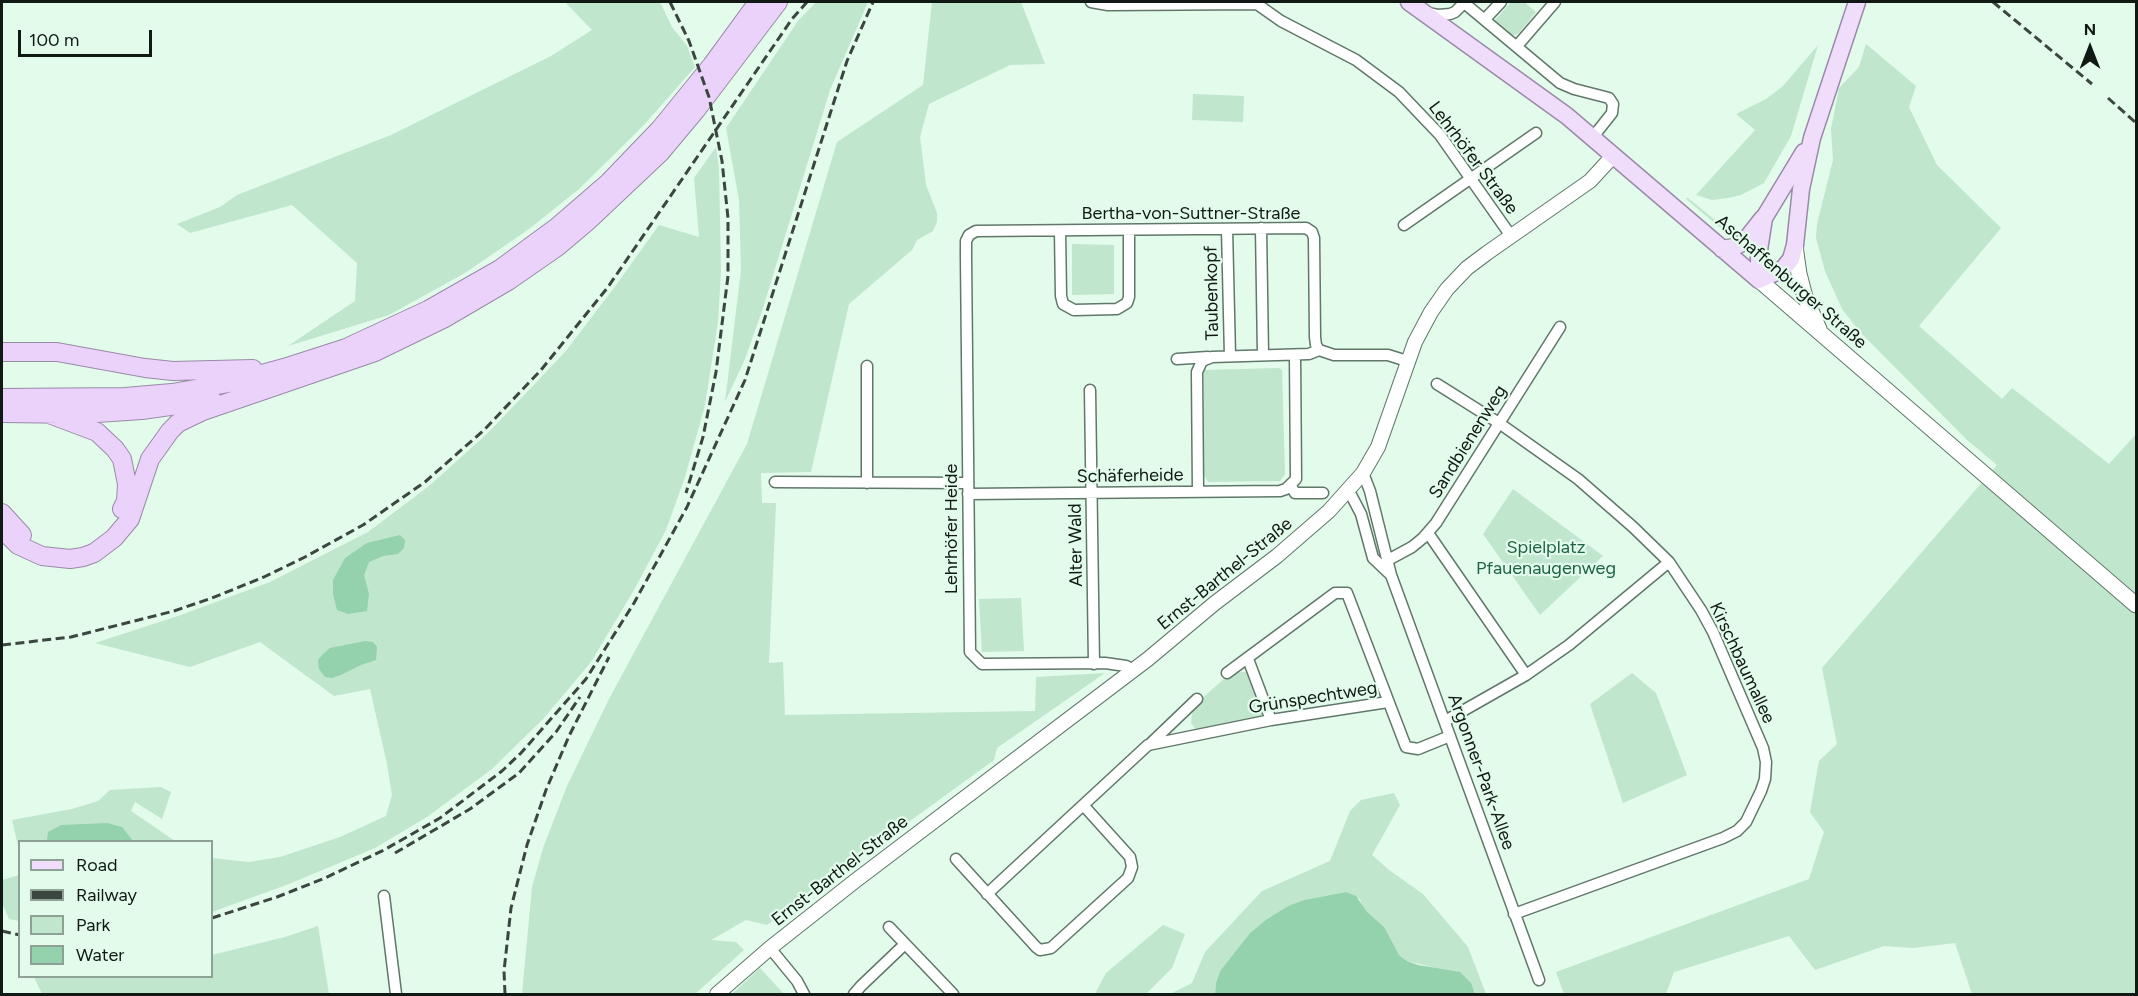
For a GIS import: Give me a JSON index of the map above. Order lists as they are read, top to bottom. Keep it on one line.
{"streets":{"main road":["Aschaffenburger Straße"],"street":["Lehrhöfer Straße","Bertha-von-Suttner-Straße","Taubenkopf","Sandbienenweg","Schäferheide","Lehrhöfer Heide","Alter Wald","Ernst-Barthel-Straße","Kirschbaumallee","Grünspechtweg","Argonner-Park-Allee"]},"crossings":[["Lehrhöfer Straße","Ernst-Barthel-Straße"],["Bertha-von-Suttner-Straße","Taubenkopf"],["Bertha-von-Suttner-Straße","Lehrhöfer Heide"],["Aschaffenburger Straße","Ernst-Barthel-Straße"],["Taubenkopf","Schäferheide"],["Sandbienenweg","Kirschbaumallee"],["Sandbienenweg","Argonner-Park-Allee"],["Schäferheide","Lehrhöfer Heide"],["Schäferheide","Alter Wald"],["Lehrhöfer Heide","Alter Wald"],["Lehrhöfer Heide","Ernst-Barthel-Straße"],["Ernst-Barthel-Straße","Argonner-Park-Allee"],["Kirschbaumallee","Argonner-Park-Allee"],["Grünspechtweg","Argonner-Park-Allee"]],"parks":["Spielplatz Pfauenaugenweg"],"legend":["Road","Railway","Park","Water"],"scale_bar":"100 m","north":"top"}
